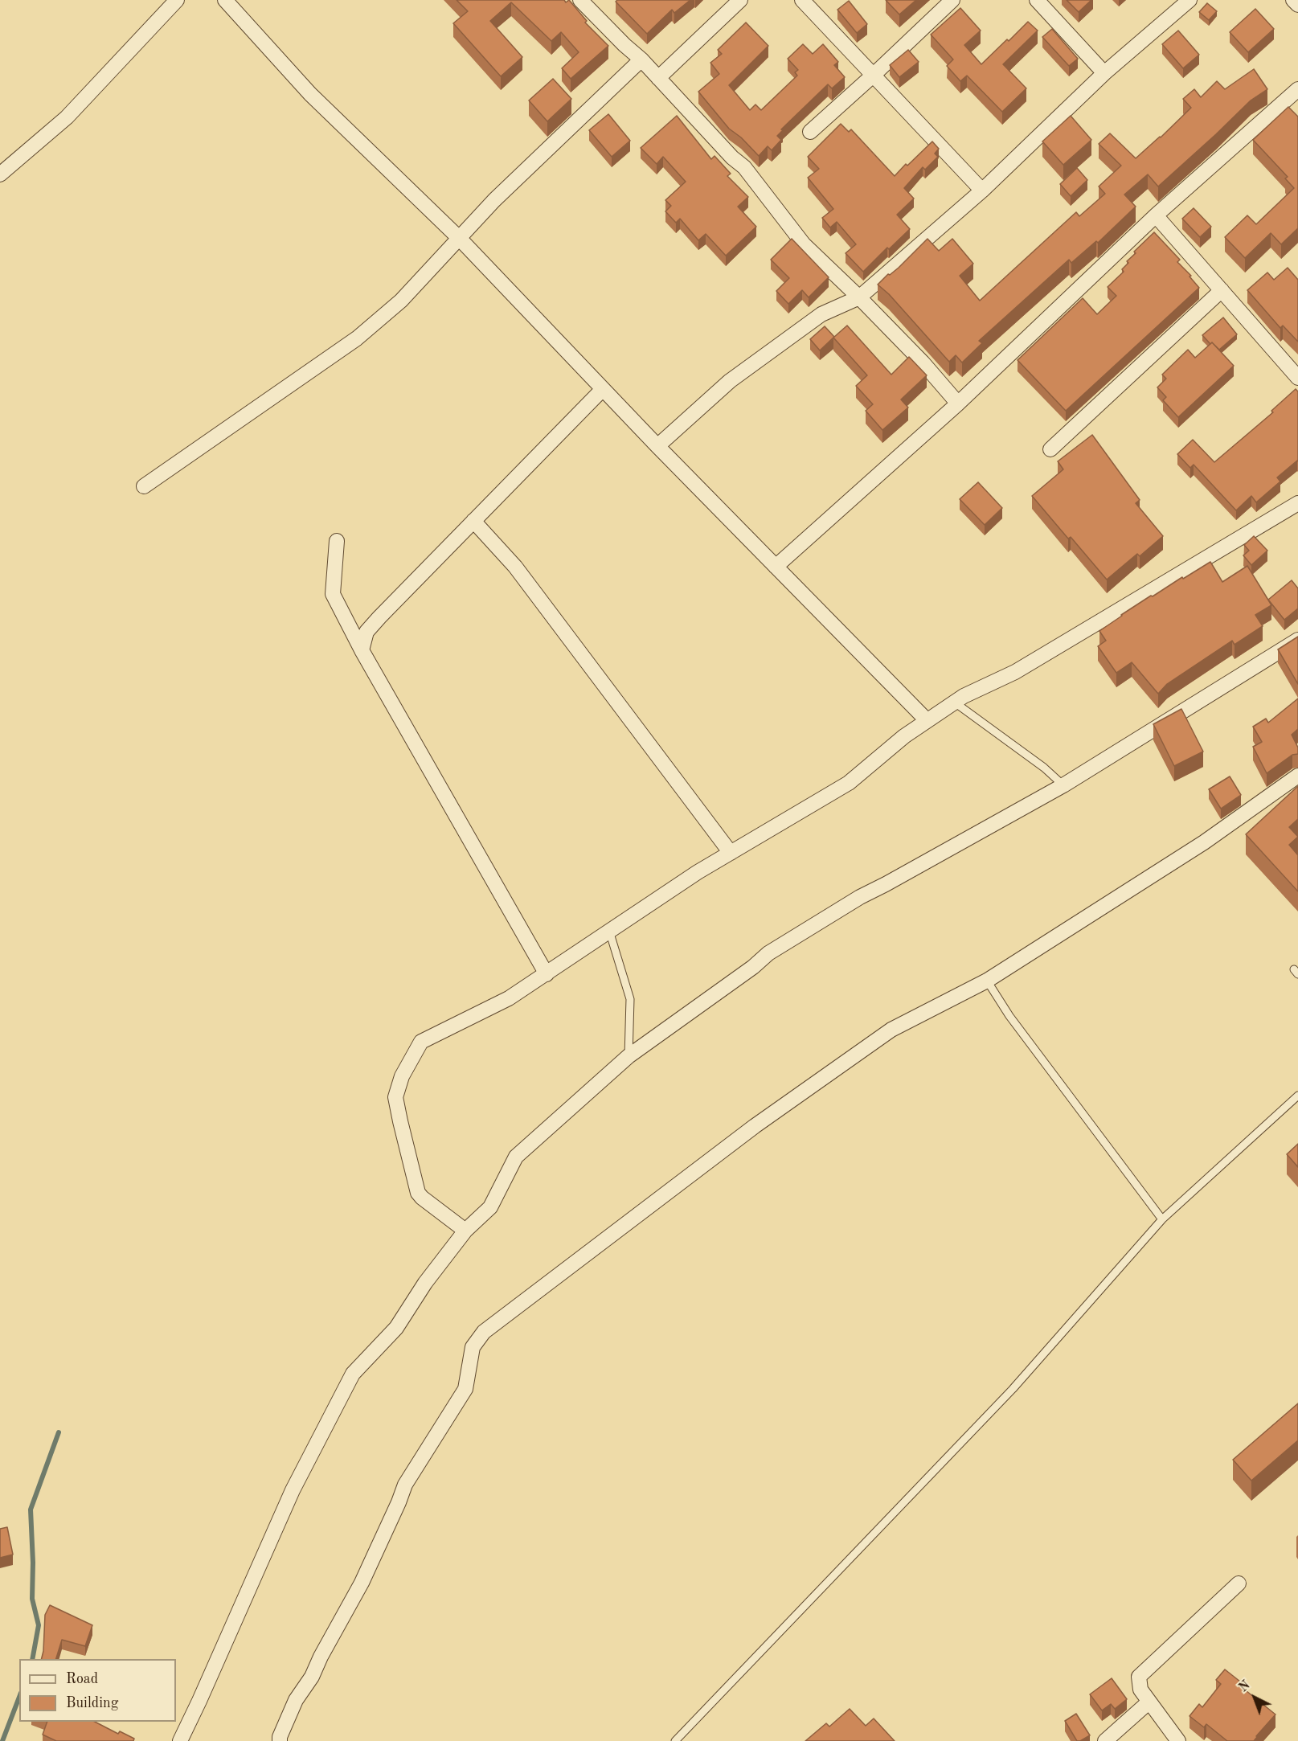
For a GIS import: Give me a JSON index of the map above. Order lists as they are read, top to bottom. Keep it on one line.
{"legend":["Road","Building"],"north":"top left"}
